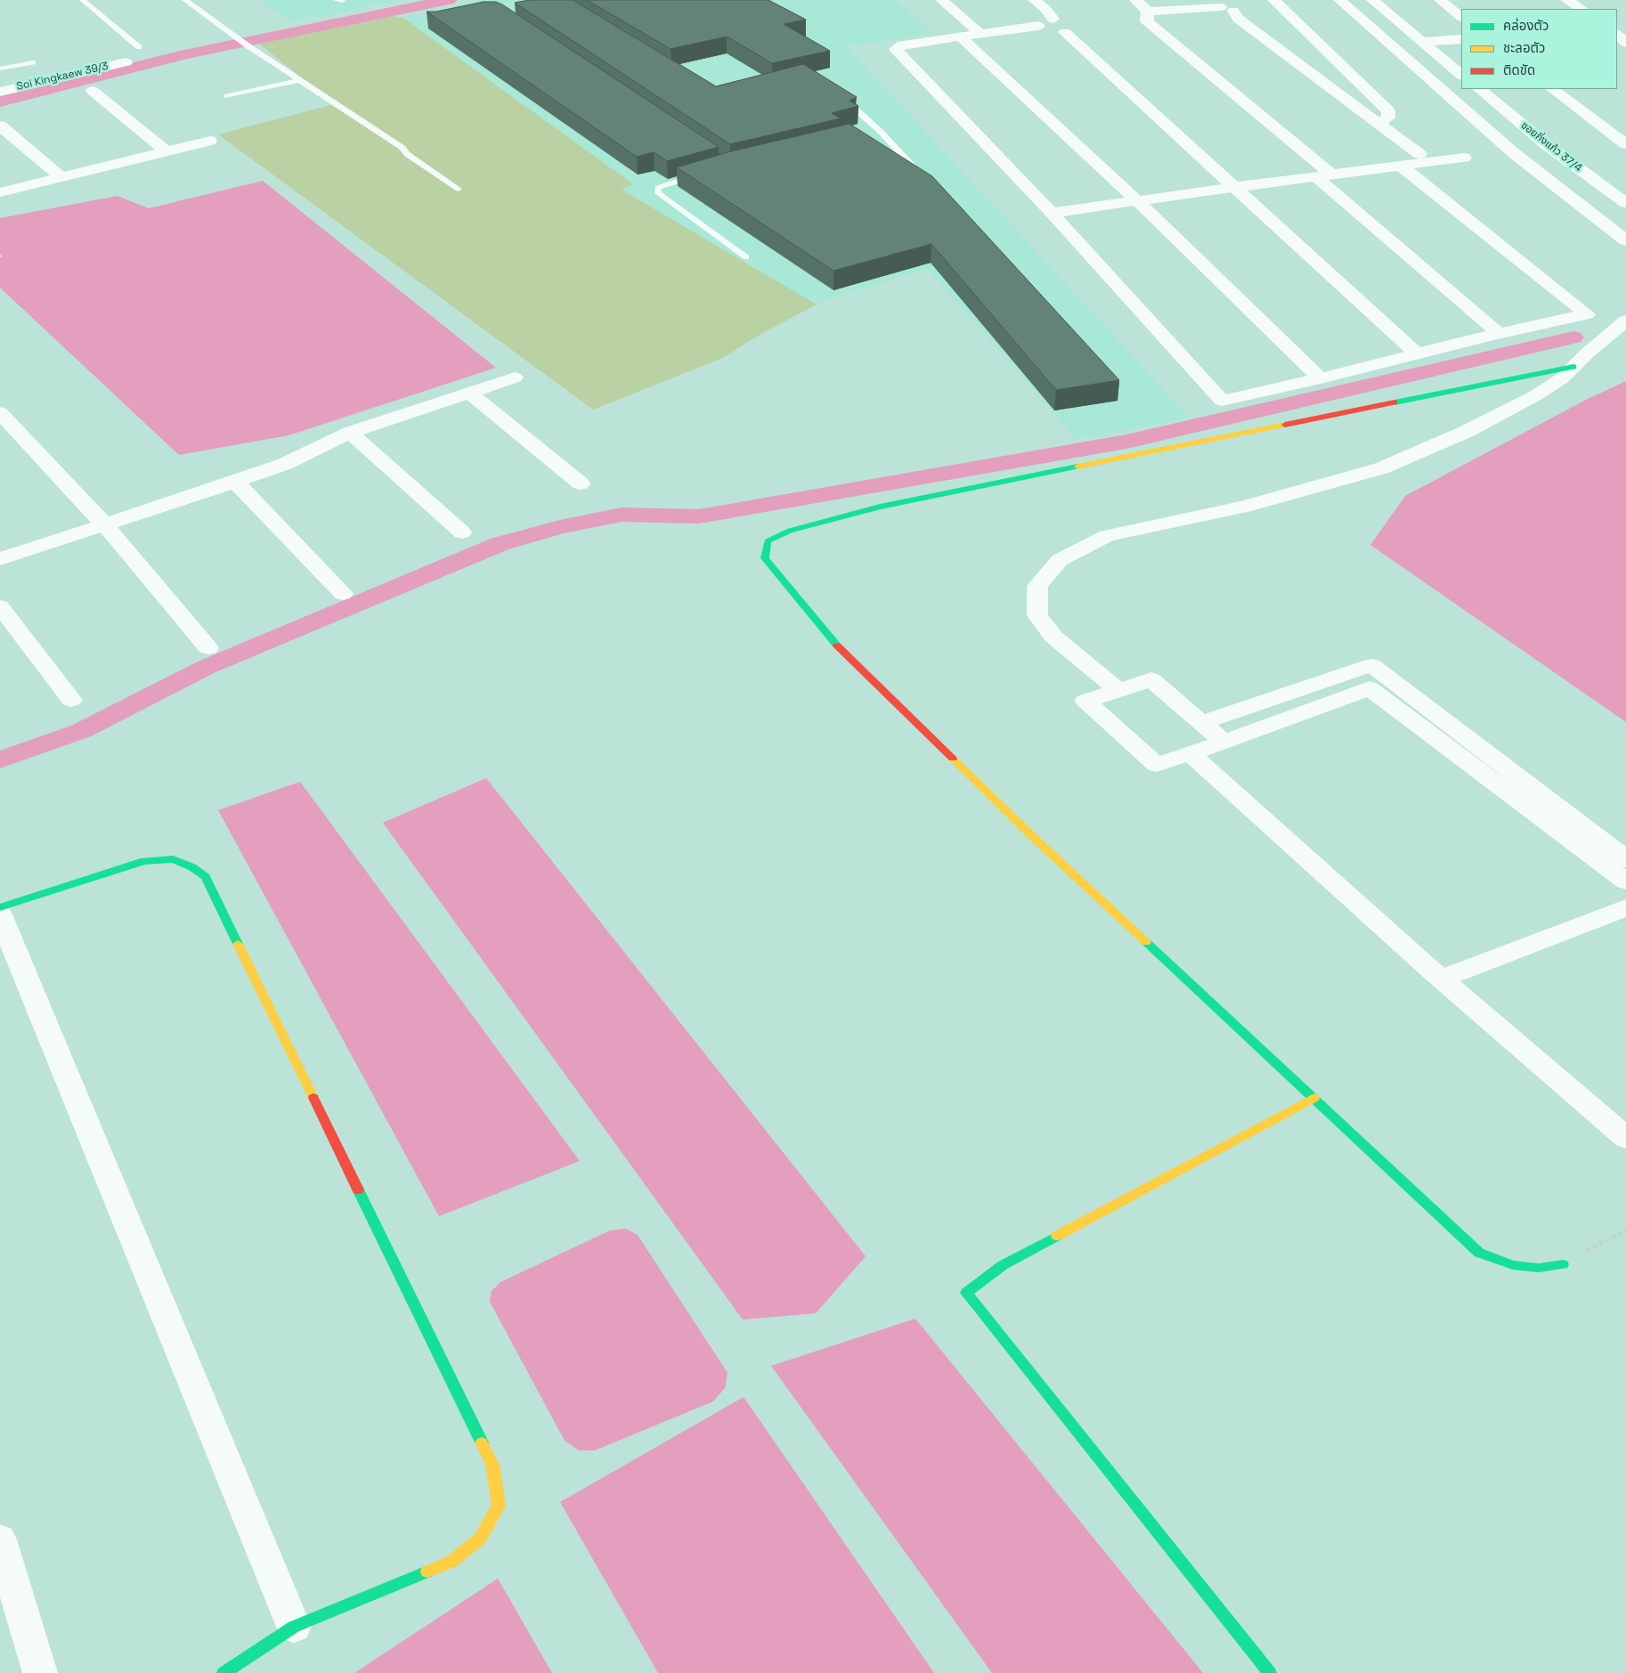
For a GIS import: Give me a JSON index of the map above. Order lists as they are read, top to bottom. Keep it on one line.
{"streets":{"street":["Soi Kingkaew 39/3","ซอยกิ่งแก้ว 37/4"]},"legend":["คล่องตัว","ชะลอตัว","ติดขัด"]}
